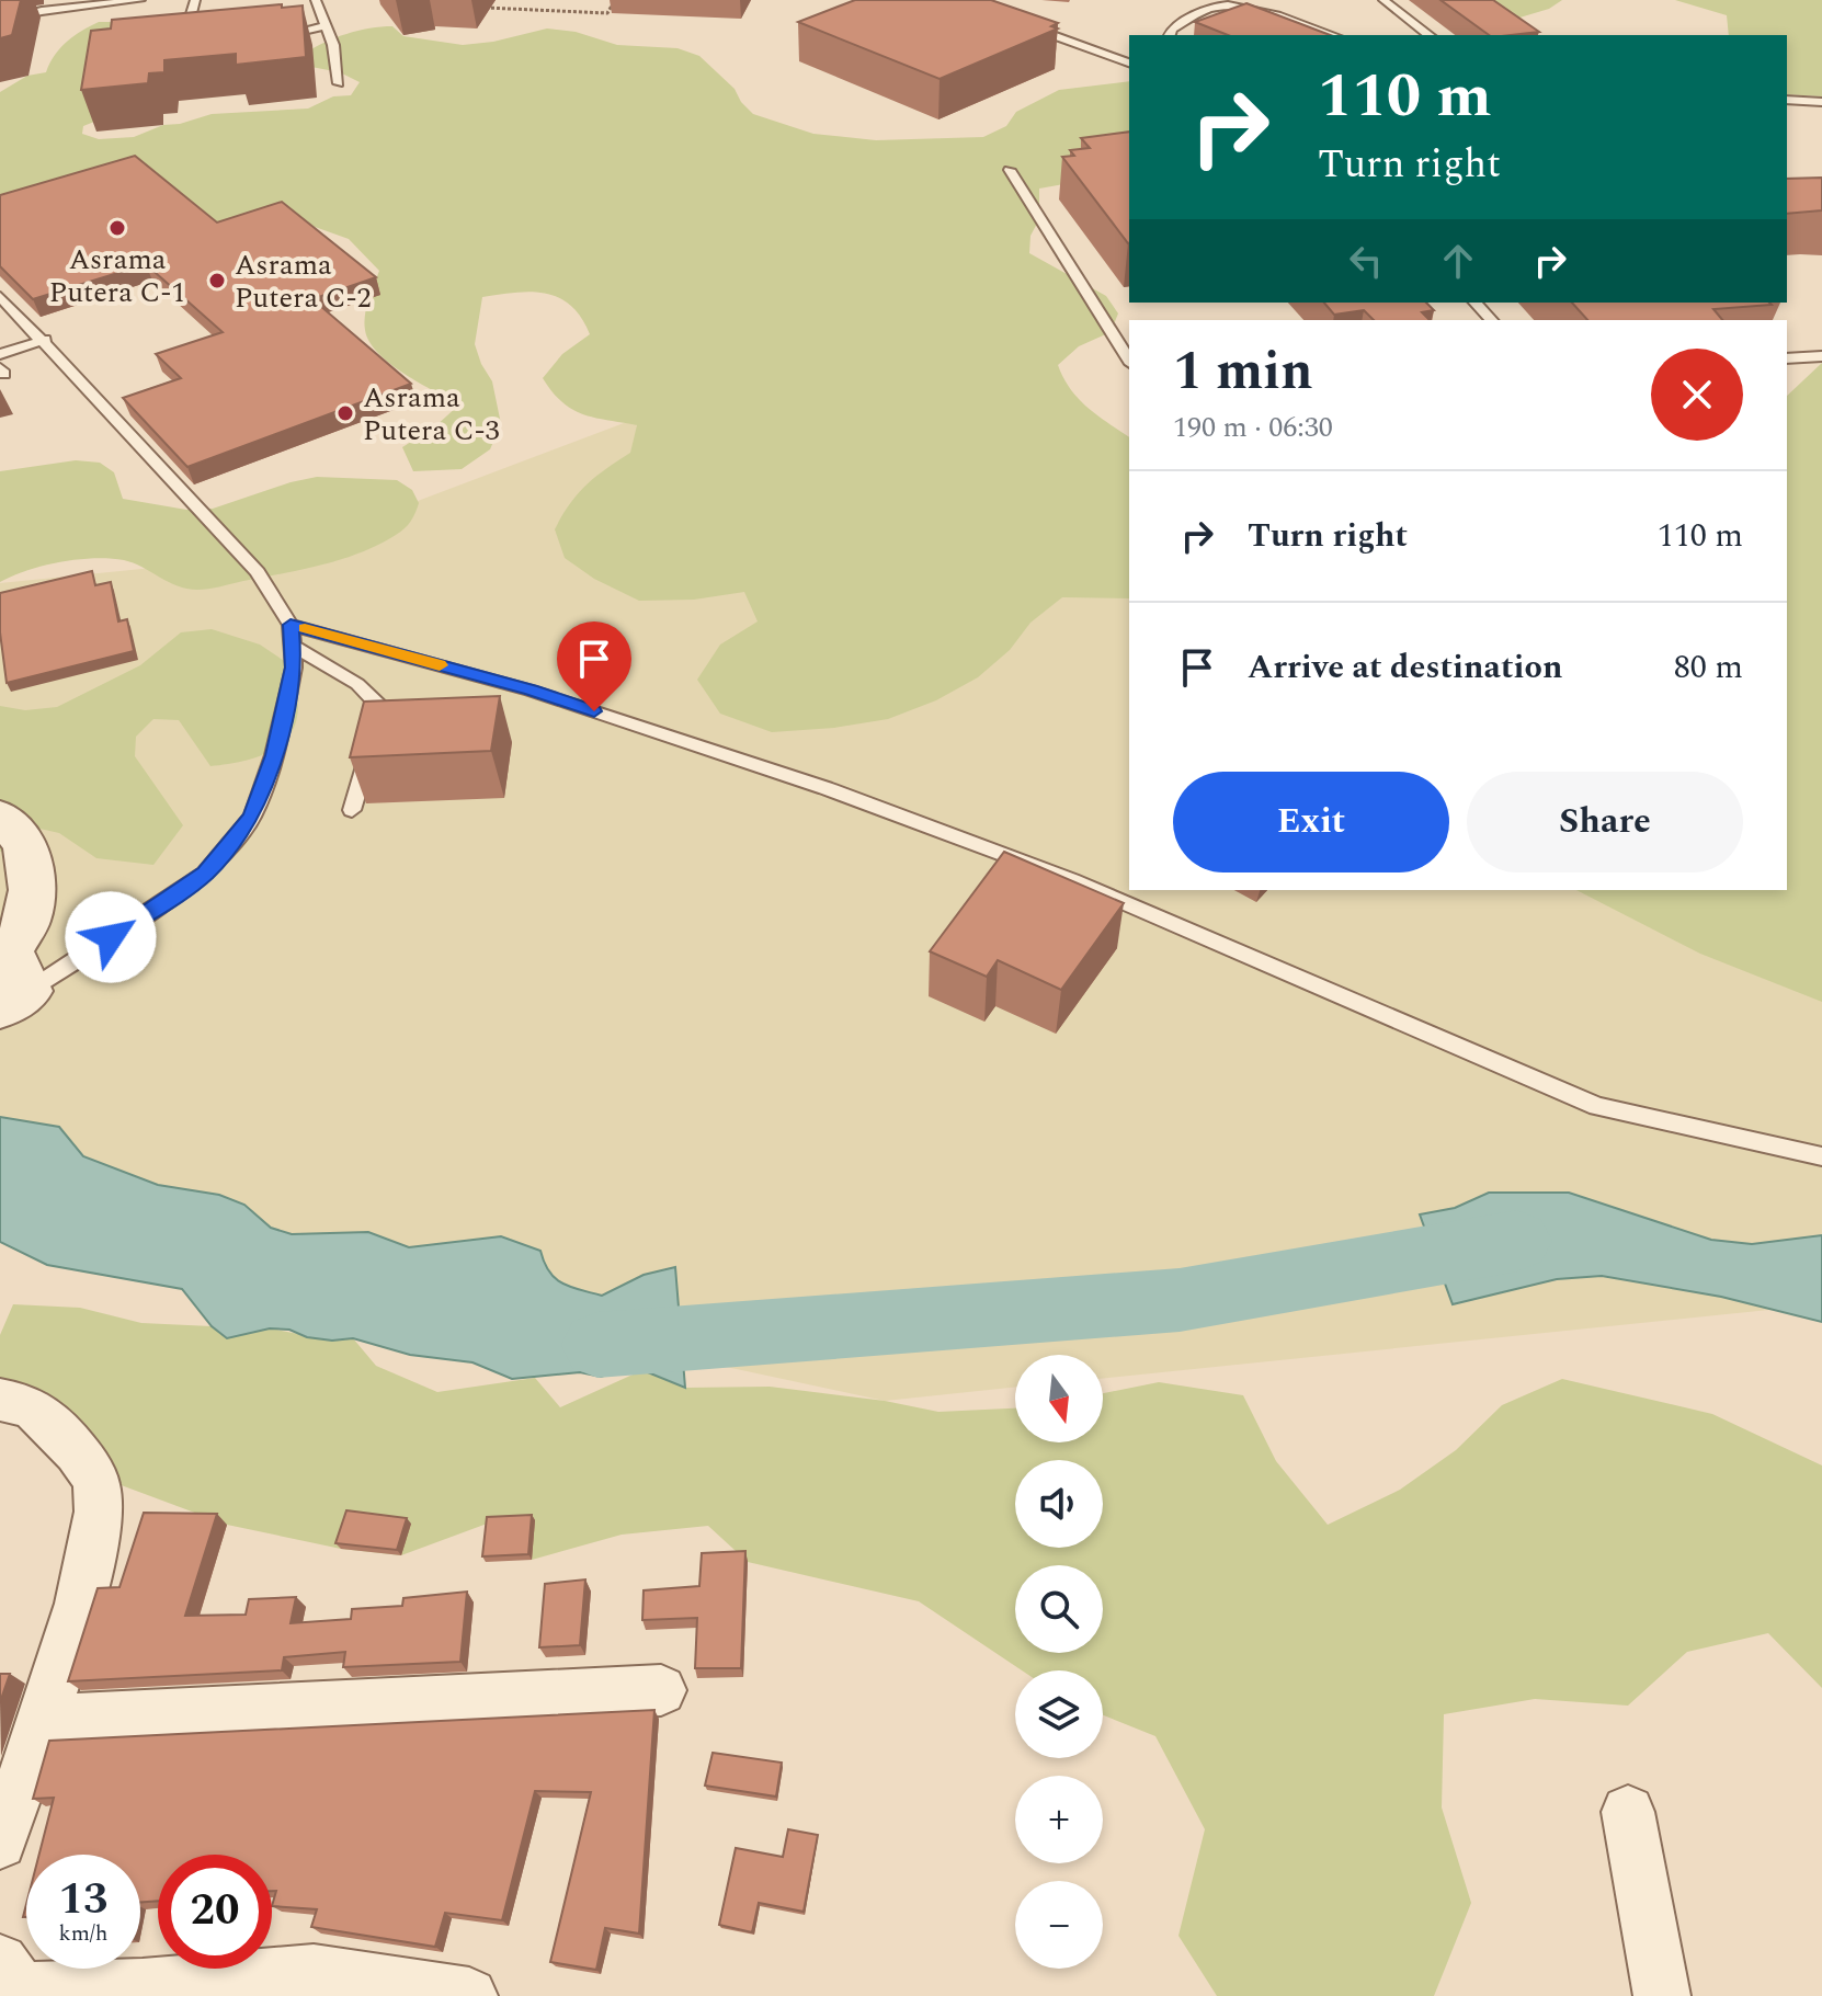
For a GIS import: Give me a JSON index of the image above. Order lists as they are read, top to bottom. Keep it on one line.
{"places":["Asrama Putera C-1","Asrama Putera C-2","Asrama Putera C-3"],"north":"bottom","page":{"turn":["110 m","Turn right"],"heading":["1 min","190 m · 06:30"],"list":[{"name":"Turn right","value":"110 m"},{"name":"Arrive at destination","value":"80 m"}],"buttons":["Exit","Share"],"map_buttons":["+","−"],"speed":"13 km/h","limit":"20"}}
